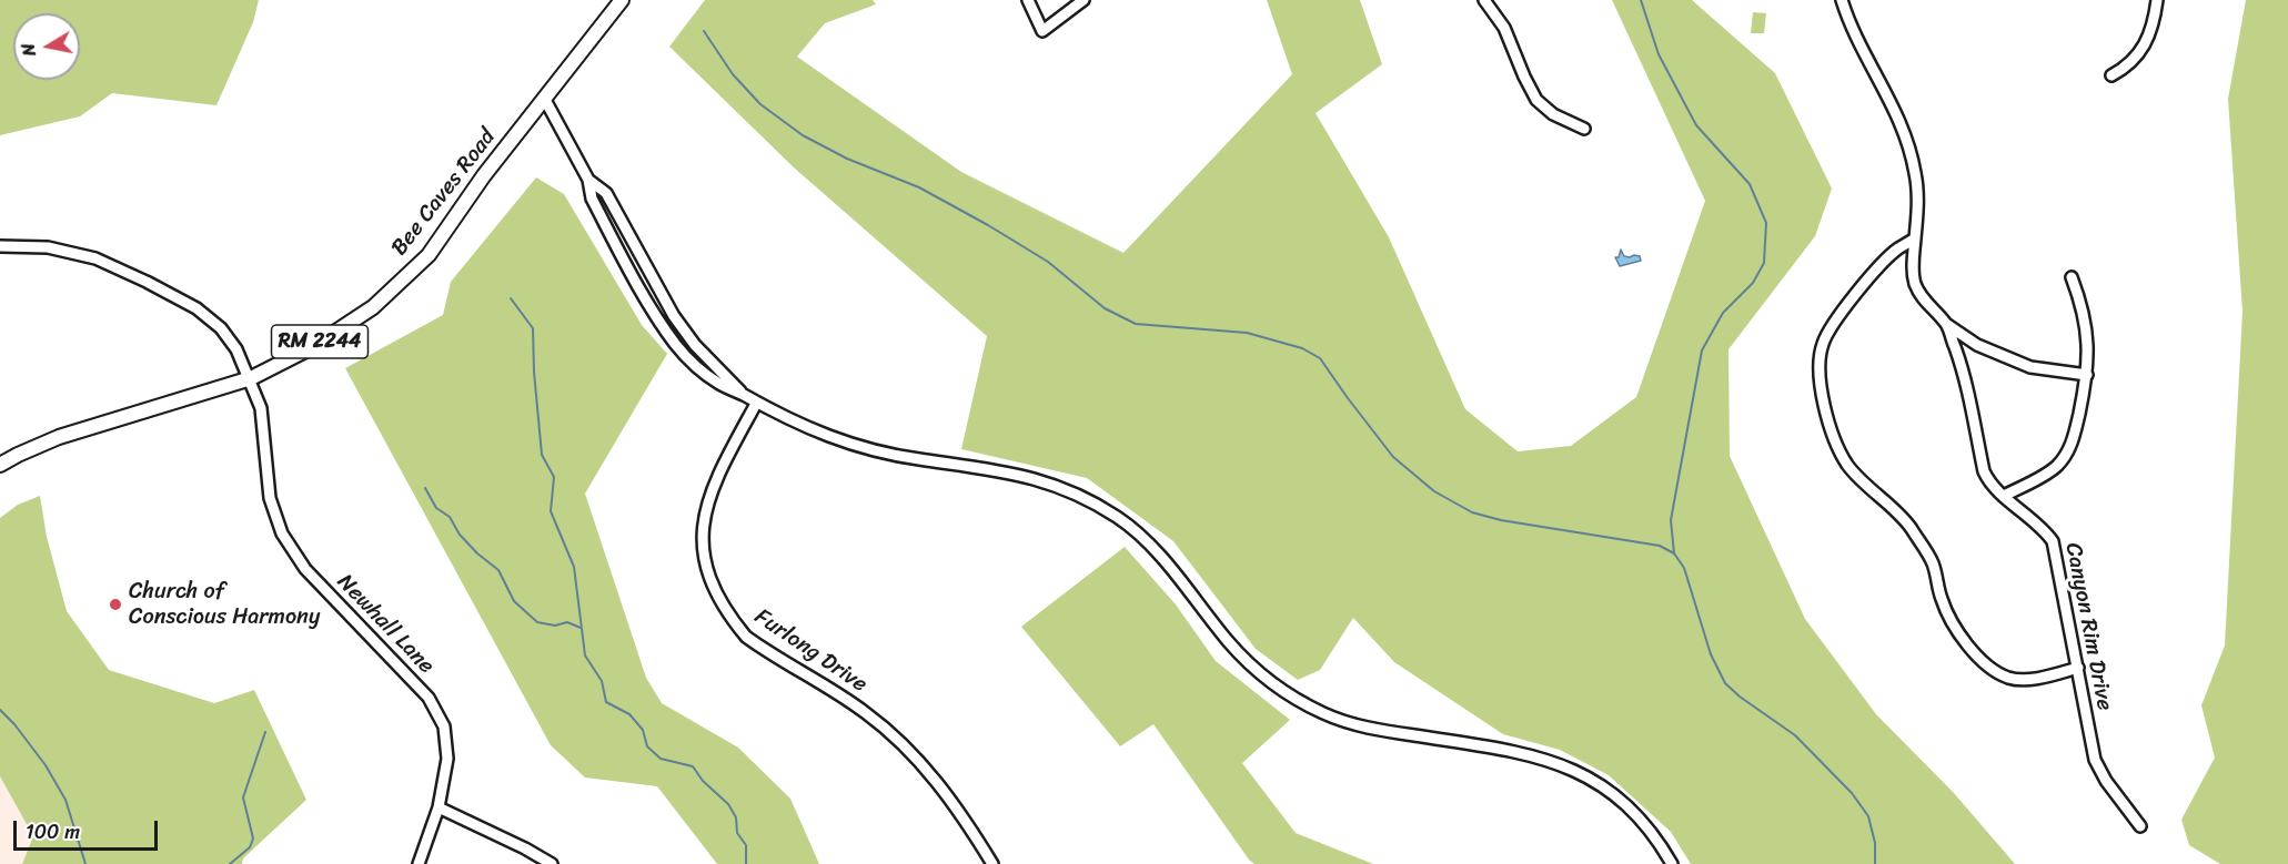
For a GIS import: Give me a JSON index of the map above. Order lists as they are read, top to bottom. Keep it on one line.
{"streets":{"main road":["Bee Caves Road","RM 2244"],"street":["Newhall Lane","Canyon Rim Drive","Furlong Drive"]},"crossings":[["Bee Caves Road","Newhall Lane"]],"places":["Church of Conscious Harmony"],"scale_bar":"100 m","north":"left"}
